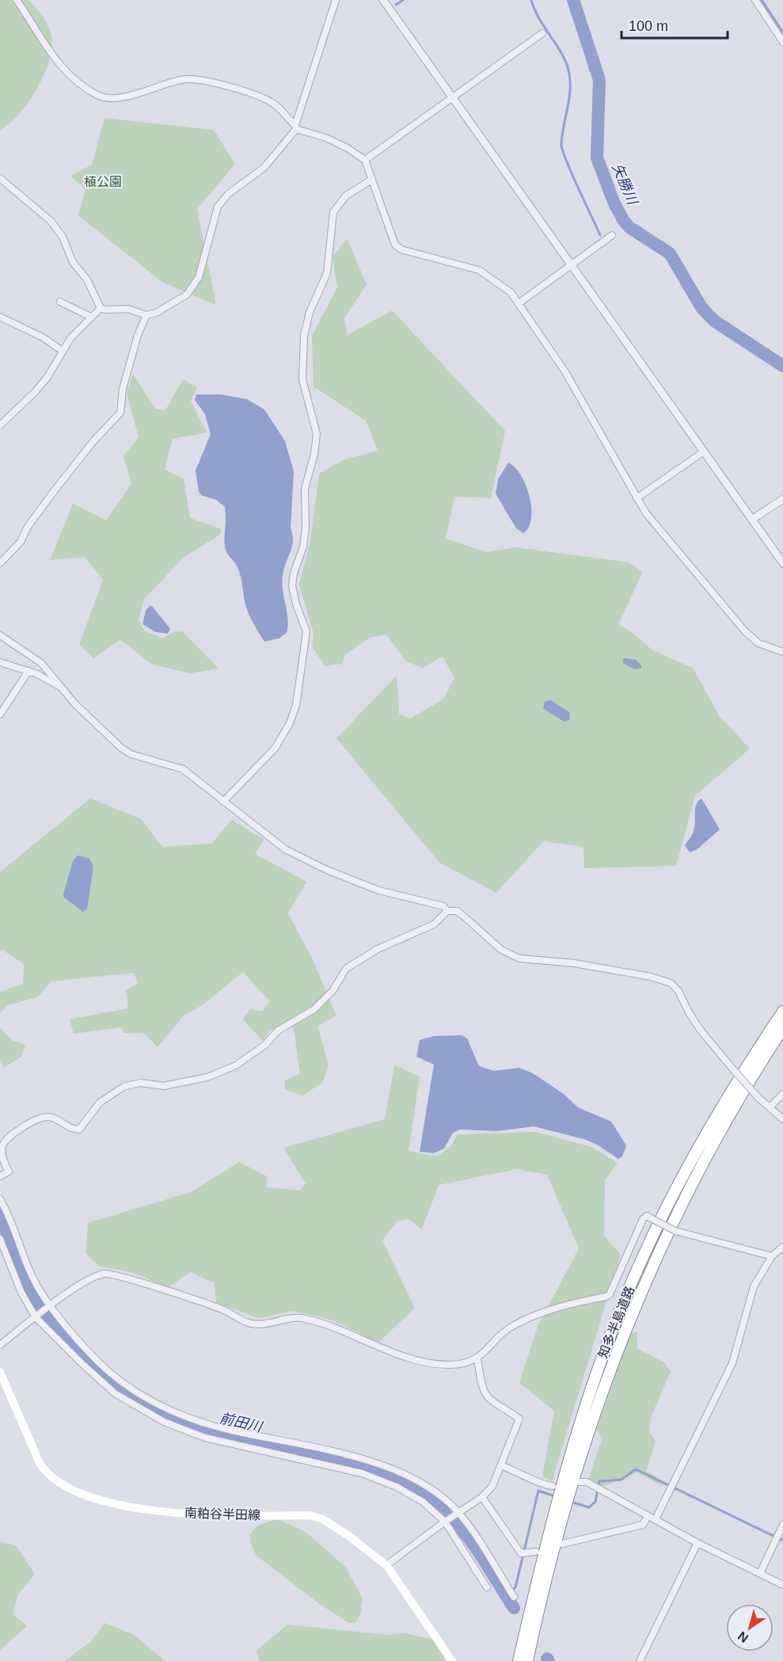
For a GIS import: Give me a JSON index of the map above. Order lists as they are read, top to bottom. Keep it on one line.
{"streets":{"highway":["知多半島道路"],"main road":["南粕谷半田線"]},"water":["矢勝川","前田川"],"parks":["植公園"],"scale_bar":"100 m","north":"bottom left"}
